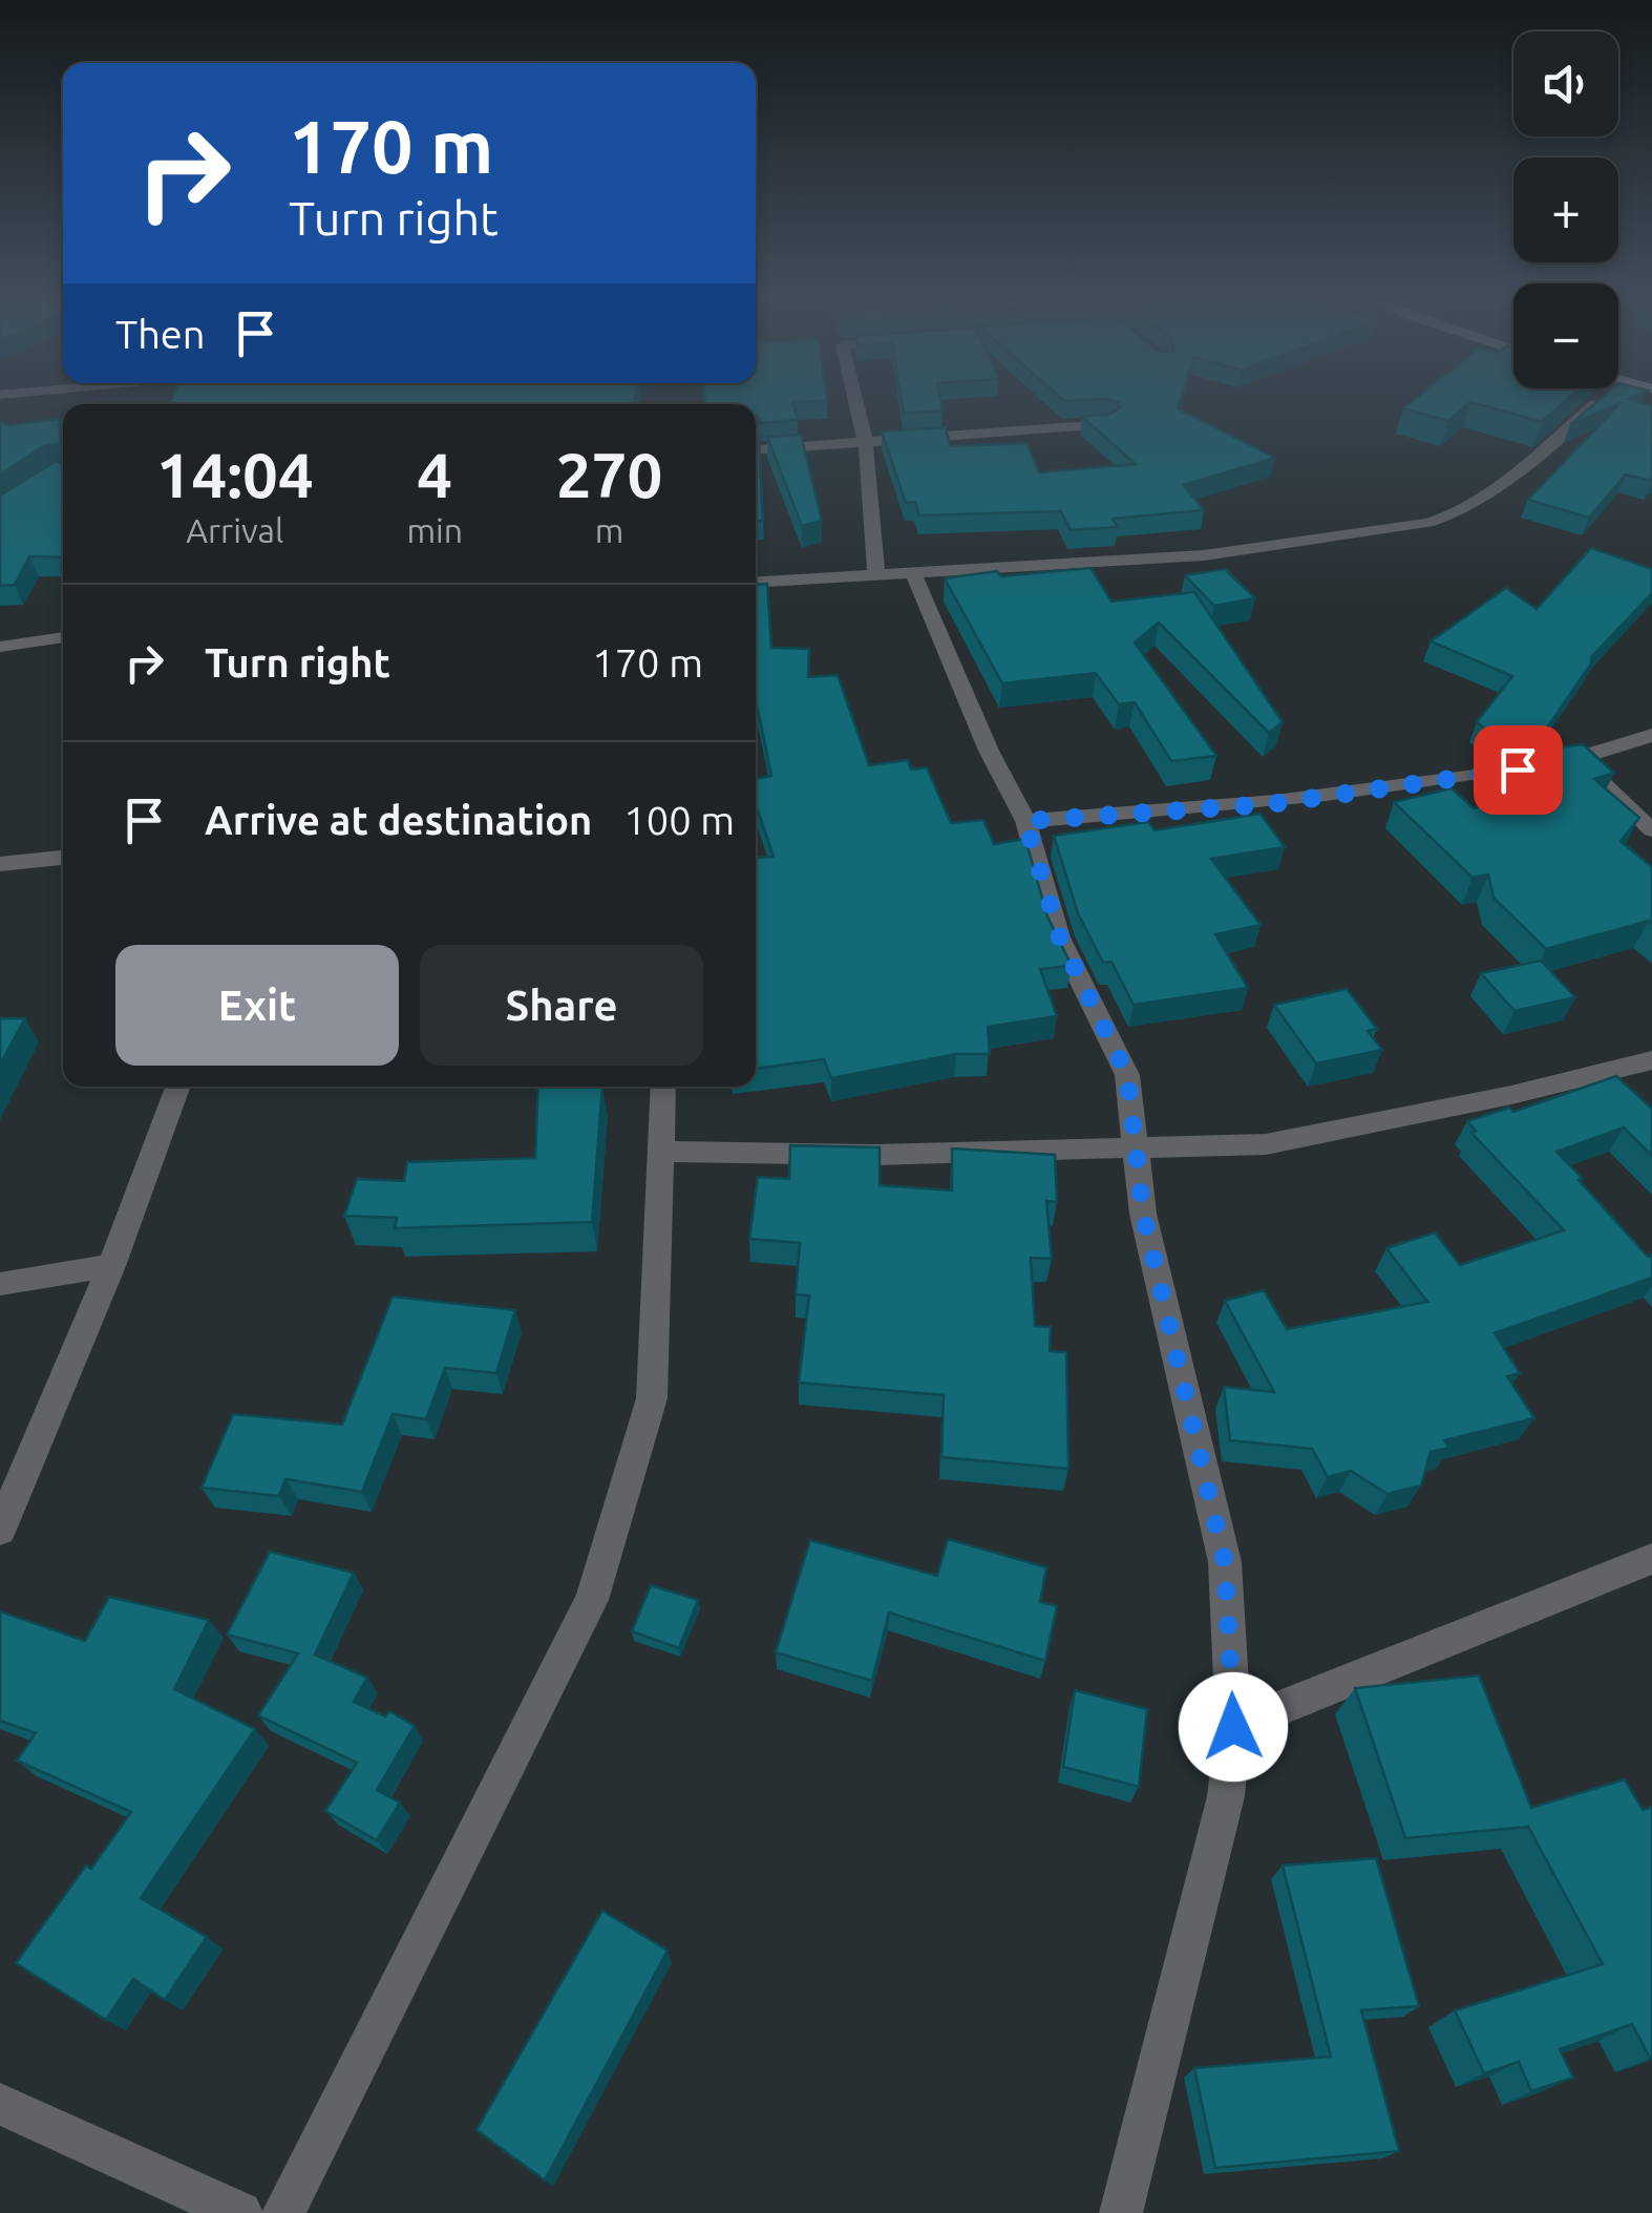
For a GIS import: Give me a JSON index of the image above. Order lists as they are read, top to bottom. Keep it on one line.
{"page":{"map_buttons":["+","−"],"turn":["170 m","Turn right"],"then":"Then","eta":["14:04","Arrival","4","min","270","m"],"list":[{"name":"Turn right","value":"170 m"},{"name":"Arrive at destination","value":"100 m"}],"buttons":["Exit","Share"]}}
